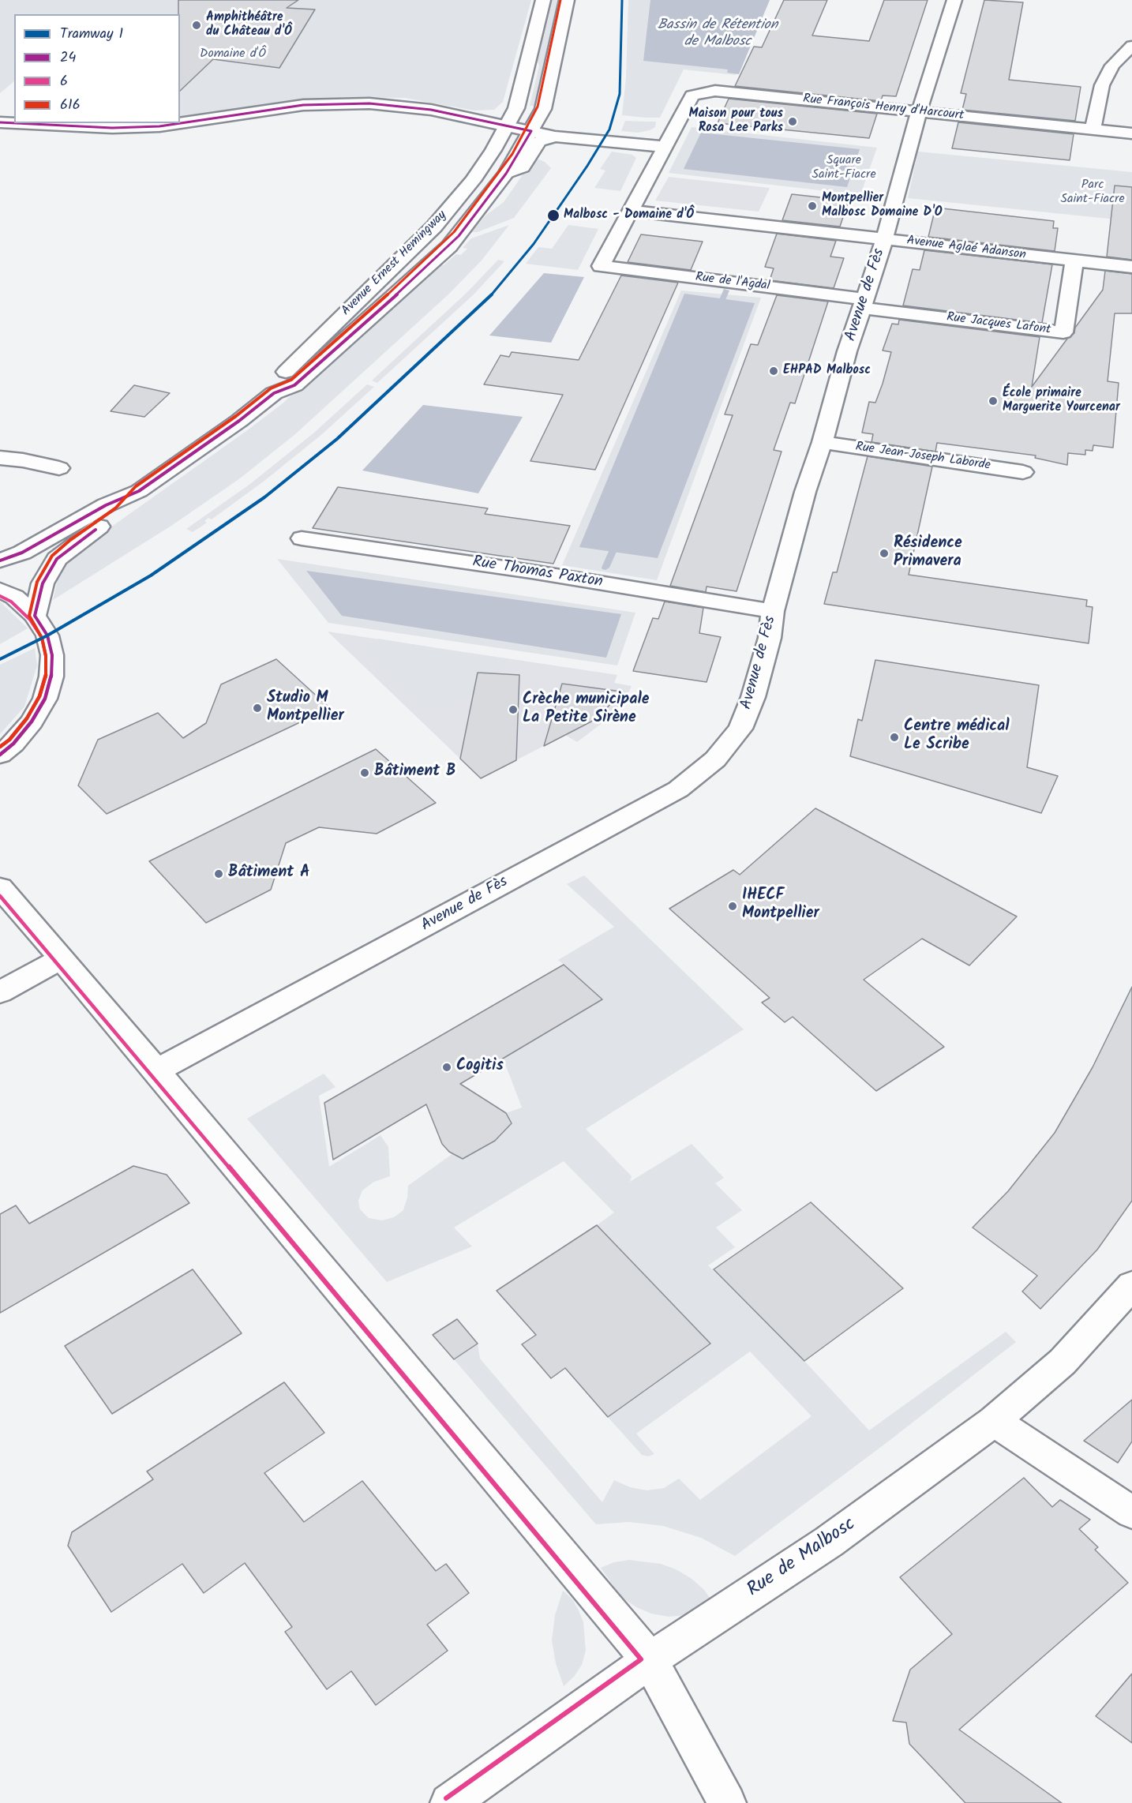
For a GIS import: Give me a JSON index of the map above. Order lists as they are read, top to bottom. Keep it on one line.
{"streets":{"street":["Rue François Henry d'Harcourt","Avenue Aglaé Adanson","Avenue Ernest Hemingway","Rue de l'Agdal","Avenue de Fès","Rue Jacques Lafont","Rue Jean-Joseph Laborde","Rue Thomas Paxton","Rue de Malbosc"]},"crossings":[["Rue François Henry d'Harcourt","Avenue Aglaé Adanson"],["Rue François Henry d'Harcourt","Rue de l'Agdal"],["Rue François Henry d'Harcourt","Avenue de Fès"],["Avenue Aglaé Adanson","Avenue de Fès"],["Avenue Aglaé Adanson","Rue Jacques Lafont"],["Rue de l'Agdal","Avenue de Fès"],["Rue de l'Agdal","Rue Jacques Lafont"],["Avenue de Fès","Rue Jacques Lafont"],["Avenue de Fès","Rue Jean-Joseph Laborde"],["Avenue de Fès","Rue Thomas Paxton"]],"water":["Bassin de Rétention de Malbosc"],"parks":["Domaine d'Ô","Square Saint-Fiacre","Parc Saint-Fiacre"],"places":["Amphithéâtre du Château d'Ô","Maison pour tous Rosa Lee Parks","Montpellier Malbosc Domaine D'O","Malbosc - Domaine d'Ô","EHPAD Malbosc","École primaire Marguerite Yourcenar","Résidence Primavera","Studio M Montpellier","Crèche municipale La Petite Sirène","Centre médical Le Scribe","Bâtiment B","Bâtiment A","IHECF Montpellier","Cogitis"],"lines":["tram line 1","transit line 616","transit line 24","transit line 6"],"legend":["Tramway 1","24","6","616"]}
